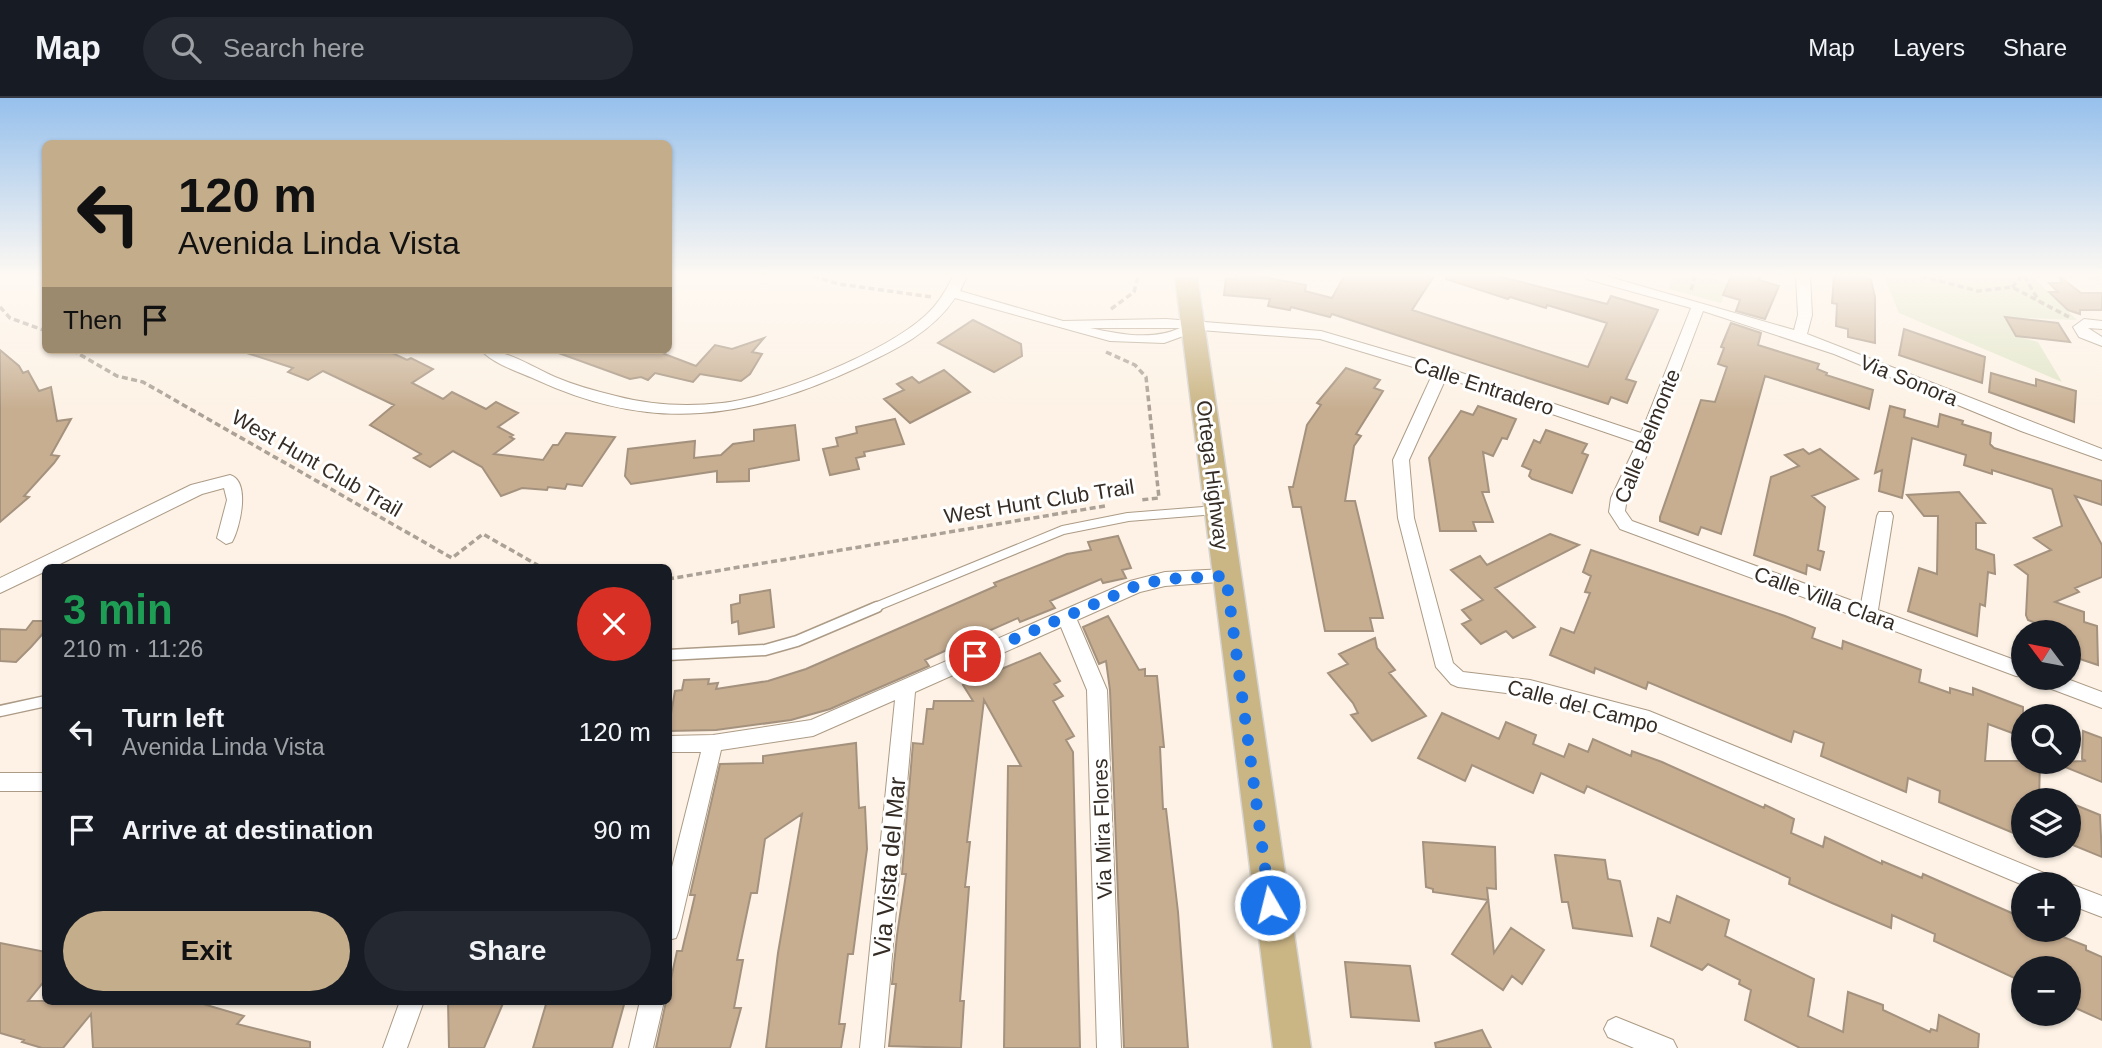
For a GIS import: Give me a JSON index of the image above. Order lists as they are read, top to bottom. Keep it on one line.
{"streets":{"main road":["Ortega Highway"],"street":["Via Sonora","Calle Entradero","Calle Belmonte","Calle Villa Clara","Calle del Campo","Via Mira Flores","Via Vista del Mar"],"path":["West Hunt Club Trail"]},"crossings":[["Calle Entradero","Calle Belmonte"],["Calle Entradero","West Hunt Club Trail"],["Calle Entradero","Ortega Highway"],["Calle Entradero","Calle del Campo"],["Calle Belmonte","Calle Villa Clara"]],"north":"top left","page":{"header":"Map","search":"Search here","nav":["Map","Layers","Share"],"turn":["120 m","Avenida Linda Vista"],"then":"Then","heading":["3 min","210 m · 11:26"],"map_buttons":["+","−"],"list":[{"name":"Turn left","note":"Avenida Linda Vista","value":"120 m"},{"name":"Arrive at destination","value":"90 m"}],"buttons":["Exit","Share"]}}
